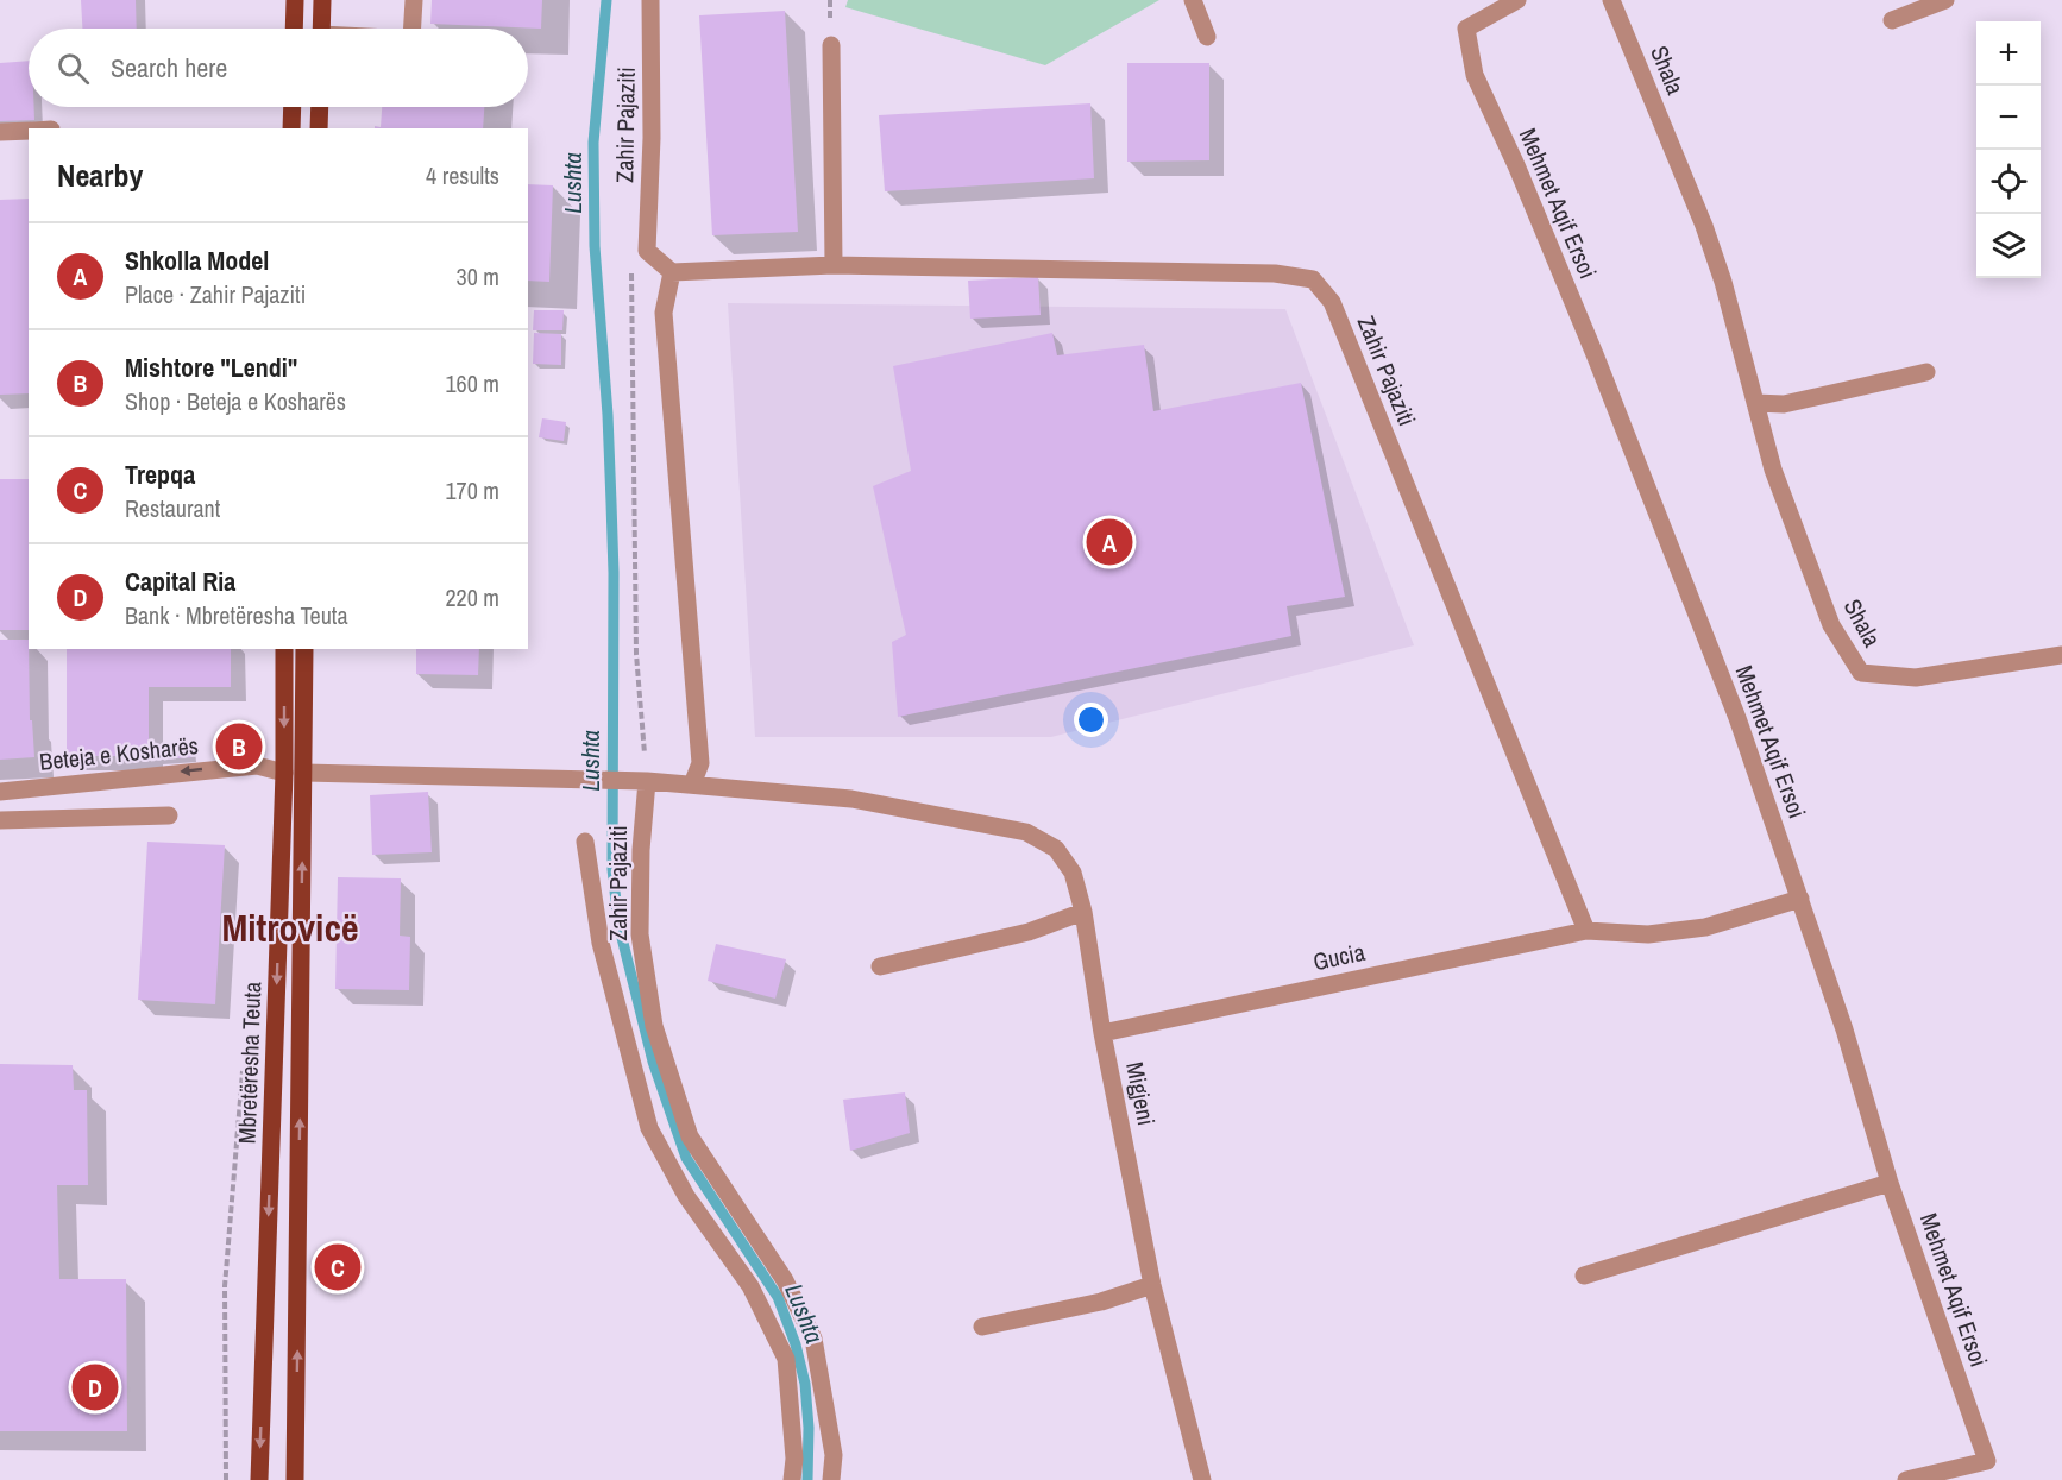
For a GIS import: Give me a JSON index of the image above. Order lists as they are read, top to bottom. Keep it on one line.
{"streets":{"main road":["Mbretëresha Teuta"],"street":["Shala","Zahir Pajaziti","Mehmet Aqif Ersoi","Beteja e Kosharës","Gucia","Migjeni"]},"crossings":[["Zahir Pajaziti","Gucia"],["Mehmet Aqif Ersoi","Gucia"],["Beteja e Kosharës","Mbretëresha Teuta"],["Gucia","Migjeni"]],"districts":["Mitrovicë"],"water":["Lushta"],"page":{"map_buttons":["+","−"],"search":"Search here","heading":["Nearby","4 results"],"list":[{"mark":"A","name":"Shkolla Model","note":"Place · Zahir Pajaziti","value":"30 m"},{"mark":"B","name":"Mishtore \"Lendi\"","note":"Shop · Beteja e Kosharës","value":"160 m"},{"mark":"C","name":"Trepqa","note":"Restaurant","value":"170 m"},{"mark":"D","name":"Capital Ria","note":"Bank · Mbretëresha Teuta","value":"220 m"}],"pins":["A","B","C","D"]}}
